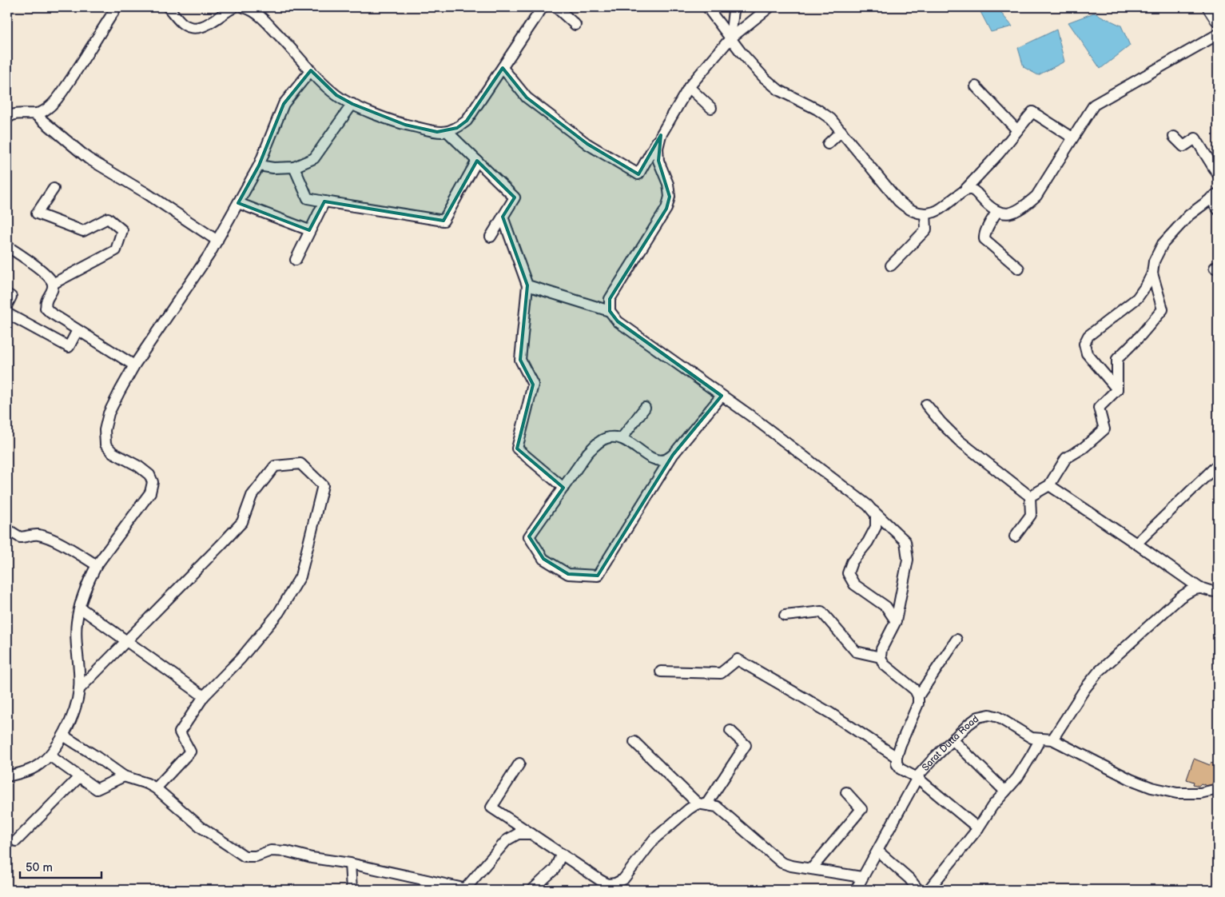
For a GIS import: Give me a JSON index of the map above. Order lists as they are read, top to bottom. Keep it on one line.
{"streets":{"street":["Sarat Dutta Road"]},"scale_bar":"50 m"}
